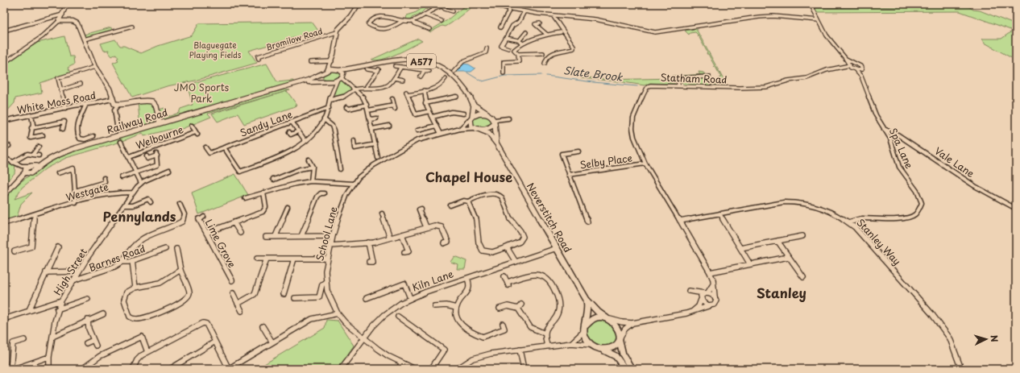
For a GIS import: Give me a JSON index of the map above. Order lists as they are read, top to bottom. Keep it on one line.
{"streets":{"main road":["A577","Railway Road","Neverstitch Road"],"street":["Bromilow Road","Statham Road","White Moss Road","Sandy Lane","Welbourne","Spa Lane","Selby Place","Vale Lane","Westgate","School Lane","Stanley Way","Lime Grove","Barnes Road","High Street","Kiln Lane"]},"crossings":[["A577","Railway Road"],["A577","Neverstitch Road"],["Statham Road","Spa Lane"],["Statham Road","Selby Place"],["Statham Road","Stanley Way"],["Spa Lane","Vale Lane"],["Spa Lane","Stanley Way"],["Westgate","High Street"],["Neverstitch Road","School Lane"],["Neverstitch Road","Kiln Lane"],["School Lane","Kiln Lane"],["Barnes Road","High Street"]],"districts":["Chapel House","Pennylands","Stanley"],"water":["Slate Brook"],"parks":["Blaguegate Playing Fields","JMO Sports Park"],"north":"right"}
